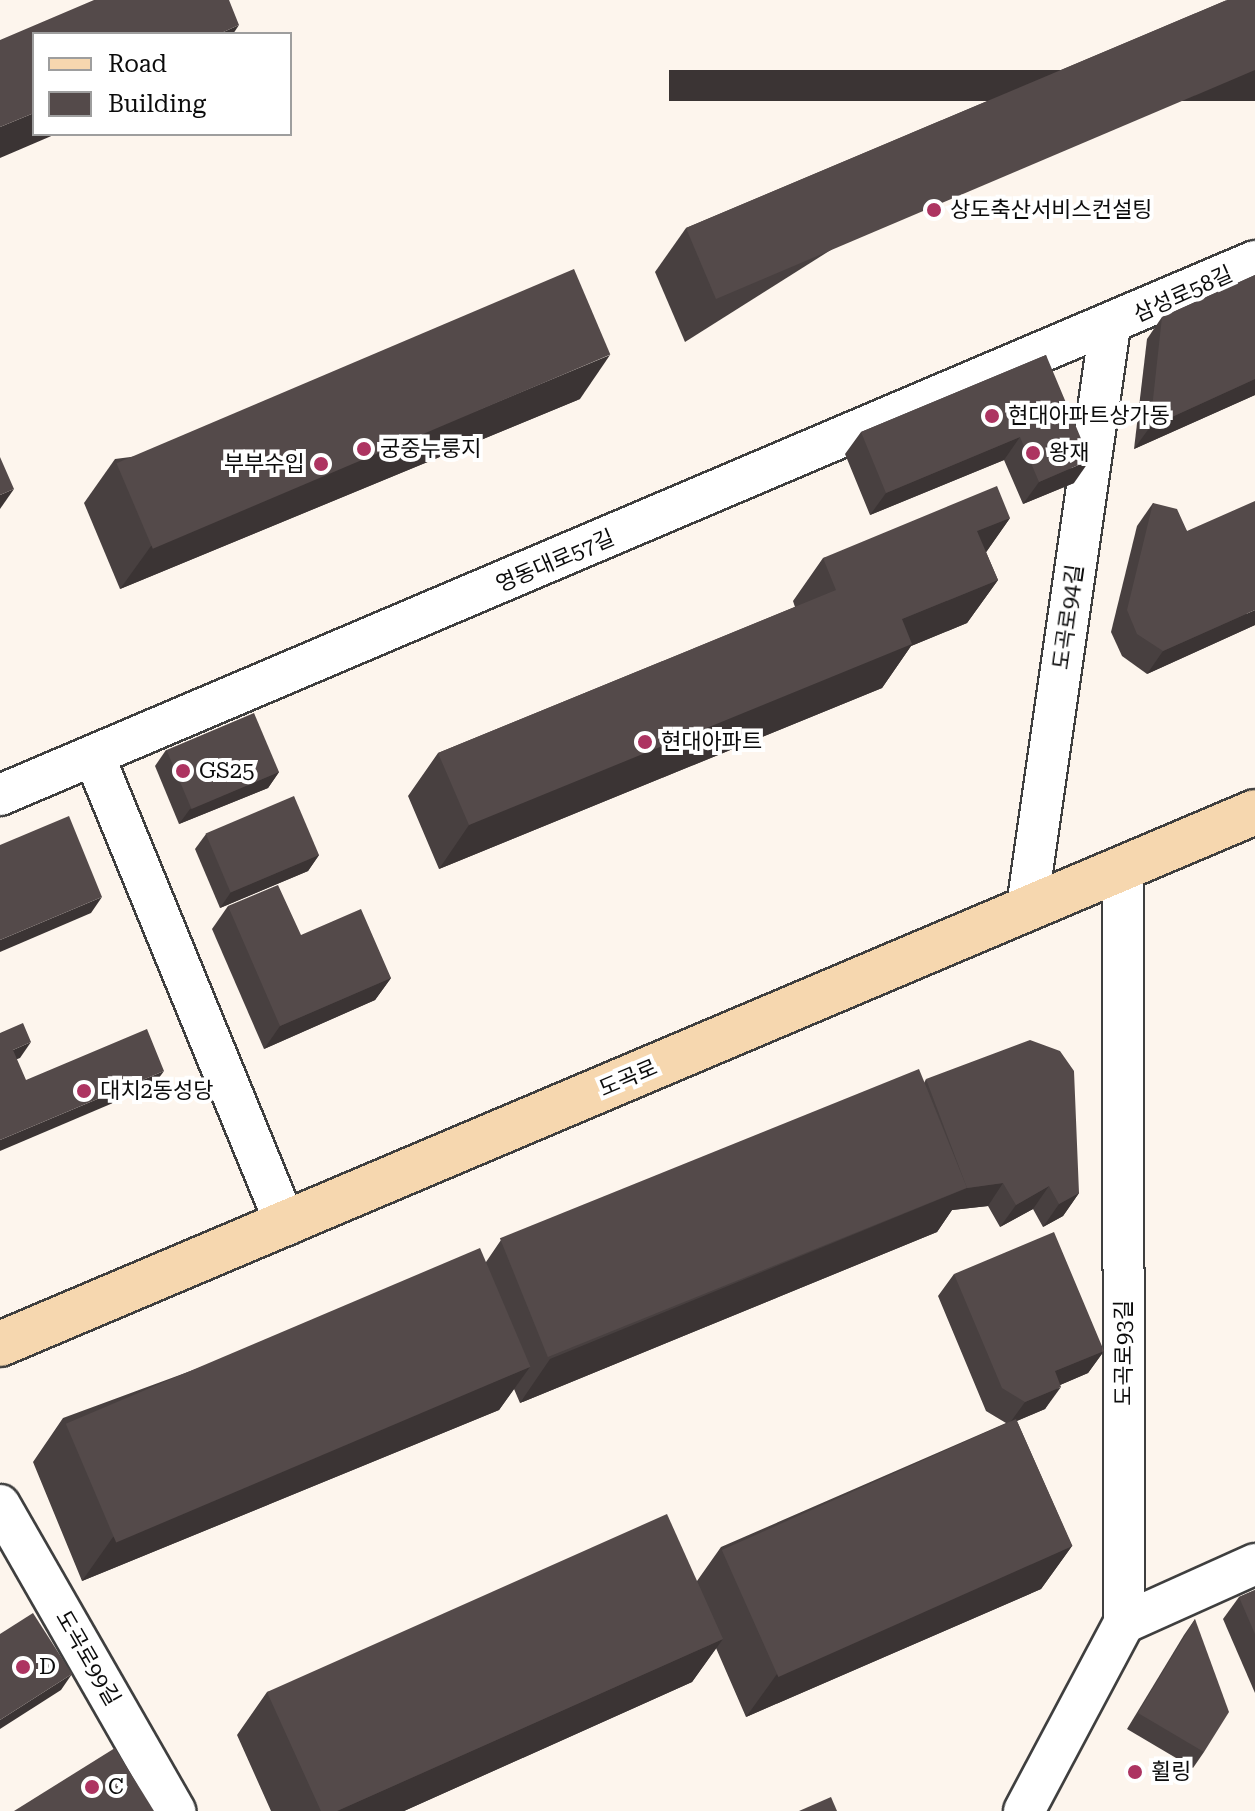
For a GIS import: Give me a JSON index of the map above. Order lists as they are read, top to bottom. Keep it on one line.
{"streets":{"main road":["도곡로"],"street":["삼성로58길","영동대로57길","도곡로94길","도곡로93길","도곡로99길"]},"crossings":[["삼성로58길","영동대로57길"],["삼성로58길","도곡로94길"],["영동대로57길","도곡로94길"],["도곡로94길","도곡로"],["도곡로","도곡로93길"]],"places":["상도축산서비스컨설팅","현대아파트상가동","궁중누룽지","왕재","부부수입","현대아파트","GS25","대치2동성당","D","휠링","C"],"legend":["Road","Building"]}
